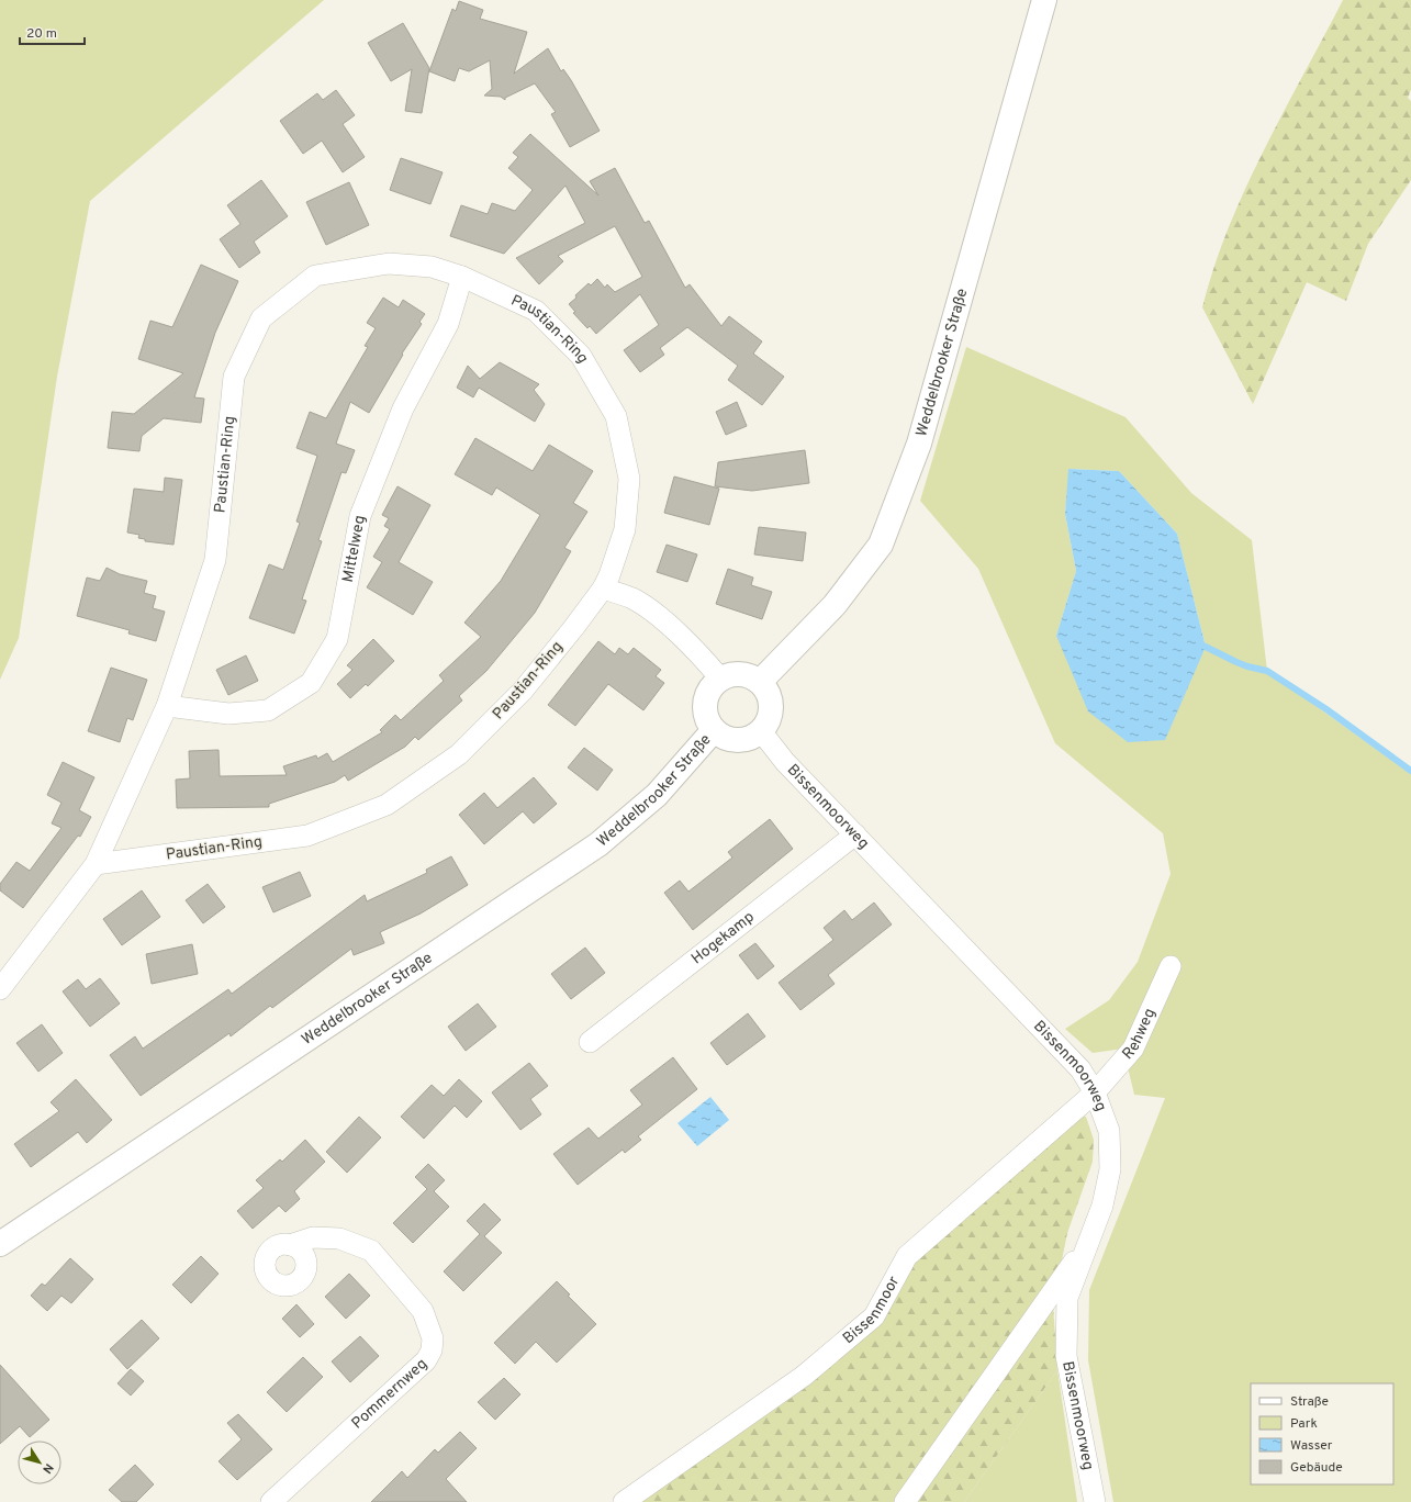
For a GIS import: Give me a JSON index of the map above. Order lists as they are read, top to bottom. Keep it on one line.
{"streets":{"street":["Paustian-Ring","Weddelbrooker Straße","Mittelweg","Bissenmoorweg","Hogekamp","Rehweg","Bissenmoor","Pommernweg"]},"crossings":[["Paustian-Ring","Mittelweg"],["Weddelbrooker Straße","Bissenmoorweg"],["Bissenmoorweg","Hogekamp"],["Bissenmoorweg","Rehweg"],["Bissenmoorweg","Bissenmoor"],["Rehweg","Bissenmoor"]],"legend":["Straße","Park","Wasser","Gebäude"],"scale_bar":"20 m","north":"bottom right"}
